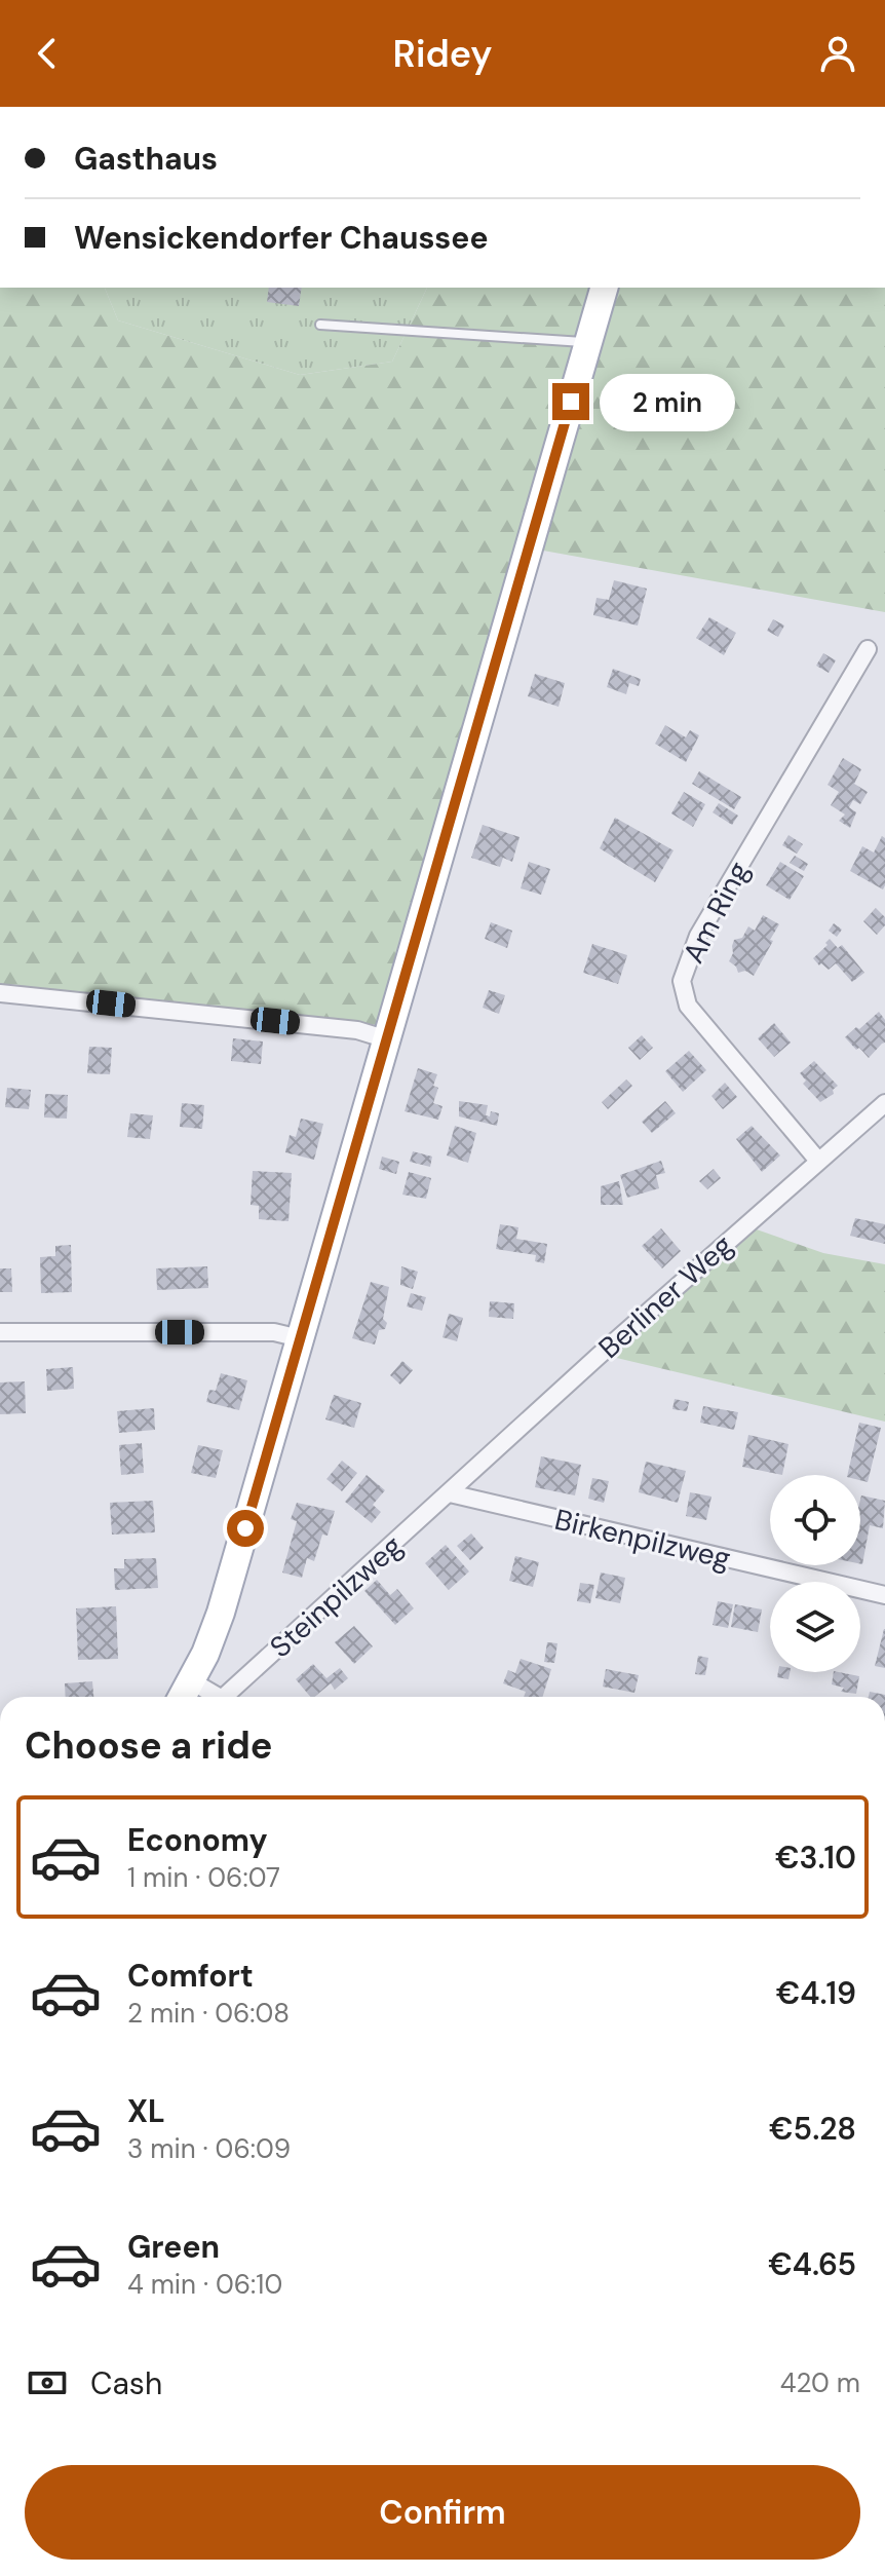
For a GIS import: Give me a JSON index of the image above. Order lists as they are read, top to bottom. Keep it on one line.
{"streets":{"street":["Am Ring","Berliner Weg","Birkenpilzweg","Steinpilzweg"]},"crossings":[["Am Ring","Berliner Weg"],["Berliner Weg","Birkenpilzweg"],["Berliner Weg","Steinpilzweg"],["Birkenpilzweg","Steinpilzweg"]],"page":{"header":"Ridey","banner":["Gasthaus","Wensickendorfer Chaussee"],"bubble":"2 min","heading":"Choose a ride","list":[{"name":"Economy","note":"1 min · 06:07","value":"€3.10"},{"name":"Comfort","note":"2 min · 06:08","value":"€4.19"},{"name":"XL","note":"3 min · 06:09","value":"€5.28"},{"name":"Green","note":"4 min · 06:10","value":"€4.65"}],"pay":["Cash","420 m"],"buttons":"Confirm"}}
